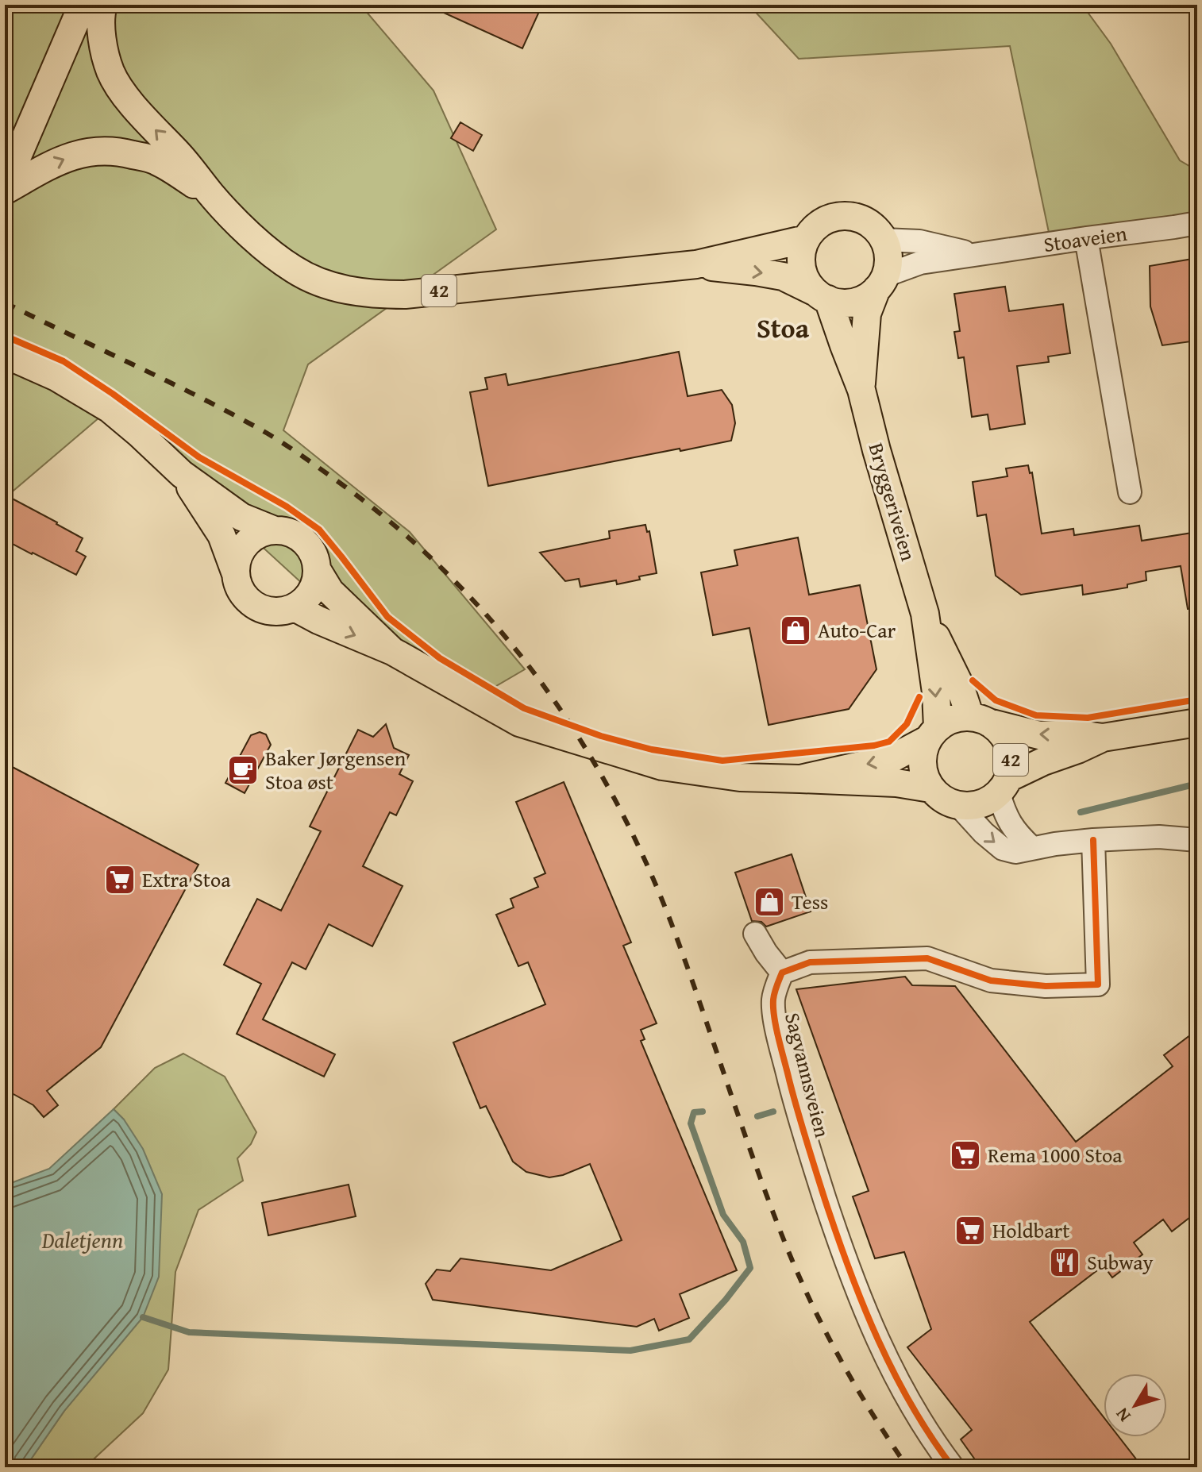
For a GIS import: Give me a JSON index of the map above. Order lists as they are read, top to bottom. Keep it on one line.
{"streets":{"main road":["42","Bryggeriveien"],"street":["Stoaveien","Sagvannsveien"]},"crossings":[["Stoaveien","42"],["Stoaveien","Bryggeriveien"],["42","Bryggeriveien"]],"districts":["Stoa"],"water":["Daletjenn"],"places":{"shop":["Auto-Car","Tess"],"cafe":["Baker Jørgensen Stoa øst"],"supermarket":["Extra Stoa","Rema 1000 Stoa","Holdbart"],"restaurant":["Subway"]},"north":"bottom left"}
